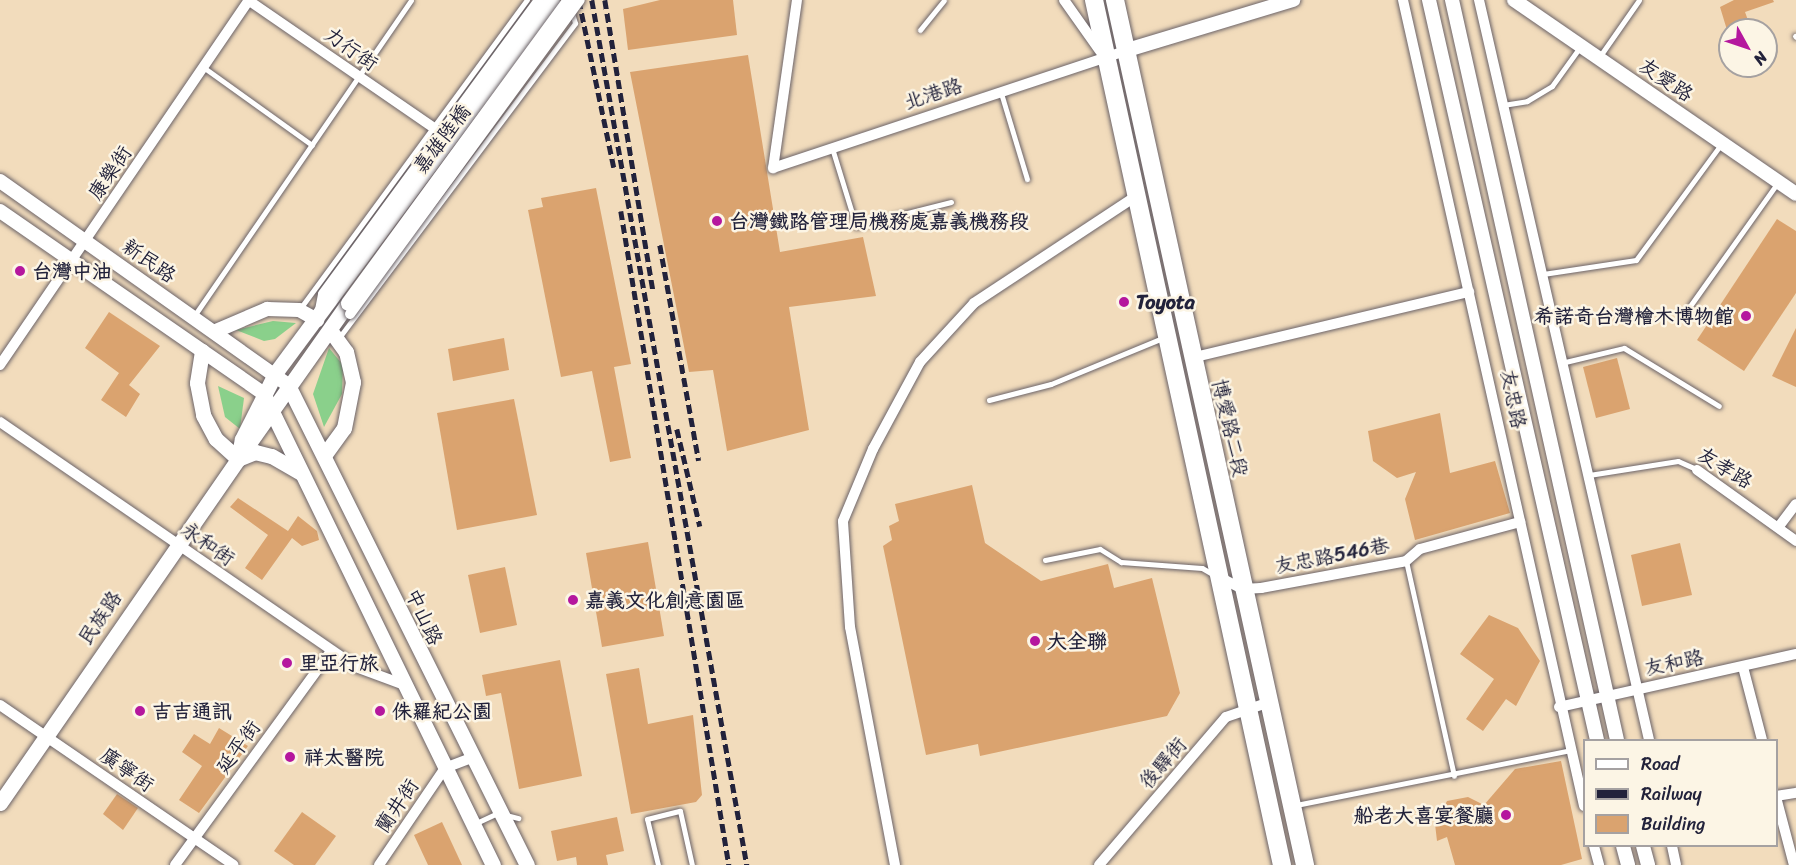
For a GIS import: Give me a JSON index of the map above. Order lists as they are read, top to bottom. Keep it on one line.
{"streets":{"main road":["嘉雄陸橋","博愛路二段","中山路","民族路"],"street":["力行街","友愛路","北港路","康樂街","新民路","友忠路","友孝路","永和街","友忠路546巷","友和路","延平街","後驛街","廣寧街","蘭井街"]},"crossings":[["力行街","康樂街"],["北港路","博愛路二段"],["嘉雄陸橋","民族路"],["康樂街","新民路"],["新民路","中山路"],["新民路","民族路"],["友忠路","友忠路546巷"],["友忠路","友和路"],["博愛路二段","友忠路546巷"],["博愛路二段","後驛街"],["永和街","民族路"],["永和街","延平街"],["中山路","民族路"],["民族路","廣寧街"],["延平街","廣寧街"]],"places":["台灣鐵路管理局機務處嘉義機務段","台灣中油","Toyota","希諾奇台灣檜木博物館","嘉義文化創意園區","大全聯","里亞行旅","吉吉通訊","侏羅紀公園","祥太醫院","船老大喜宴餐廳"],"legend":["Road","Railway","Building"],"north":"bottom right"}
